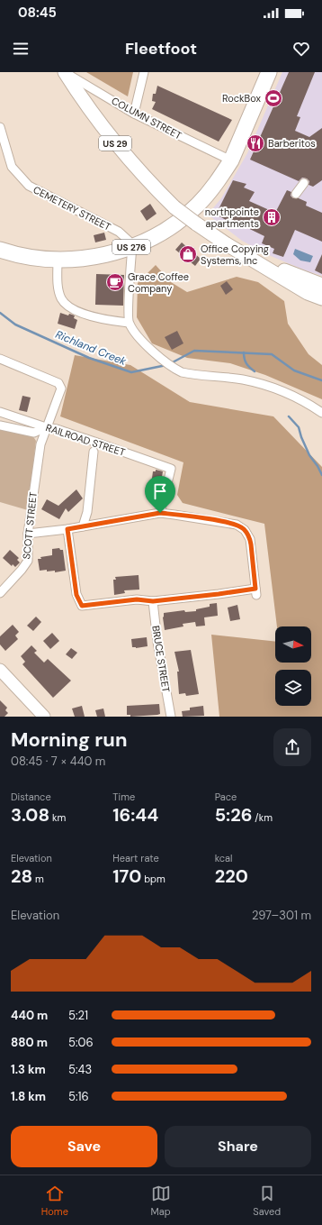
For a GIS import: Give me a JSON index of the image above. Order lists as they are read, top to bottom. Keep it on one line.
{"streets":{"highway":["US 276"],"main road":["US 29"],"street":["COLUMN STREET","CEMETERY STREET","RAILROAD STREET","SCOTT STREET","BRUCE STREET"]},"crossings":[["COLUMN STREET","US 29"],["COLUMN STREET","US 276"],["CEMETERY STREET","US 276"],["RAILROAD STREET","SCOTT STREET"]],"water":["Richland Creek"],"places":{"sports":["RockBox"],"restaurant":["Barberitos"],"building":["northpointe apartments"],"shop":["Office Copying Systems, Inc"],"cafe":["Grace Coffee Company"]},"north":"right","page":{"status":"08:45","header":"Fleetfoot","heading":["Morning run","08:45 · 7 × 440 m"],"stats":[["Distance","3.08 km"],["Time","16:44"],["Pace","5:26 /km"],["Elevation","28 m"],["Heart rate","170 bpm"],["kcal","220"]],"chart":["Elevation","297–301 m"],"list":[{"name":"440 m","note":"5:21"},{"name":"880 m","note":"5:06"},{"name":"1.3 km","note":"5:43"},{"name":"1.8 km","note":"5:16"}],"buttons":["Save","Share"],"tabs":["Home","Map","Saved"]}}
